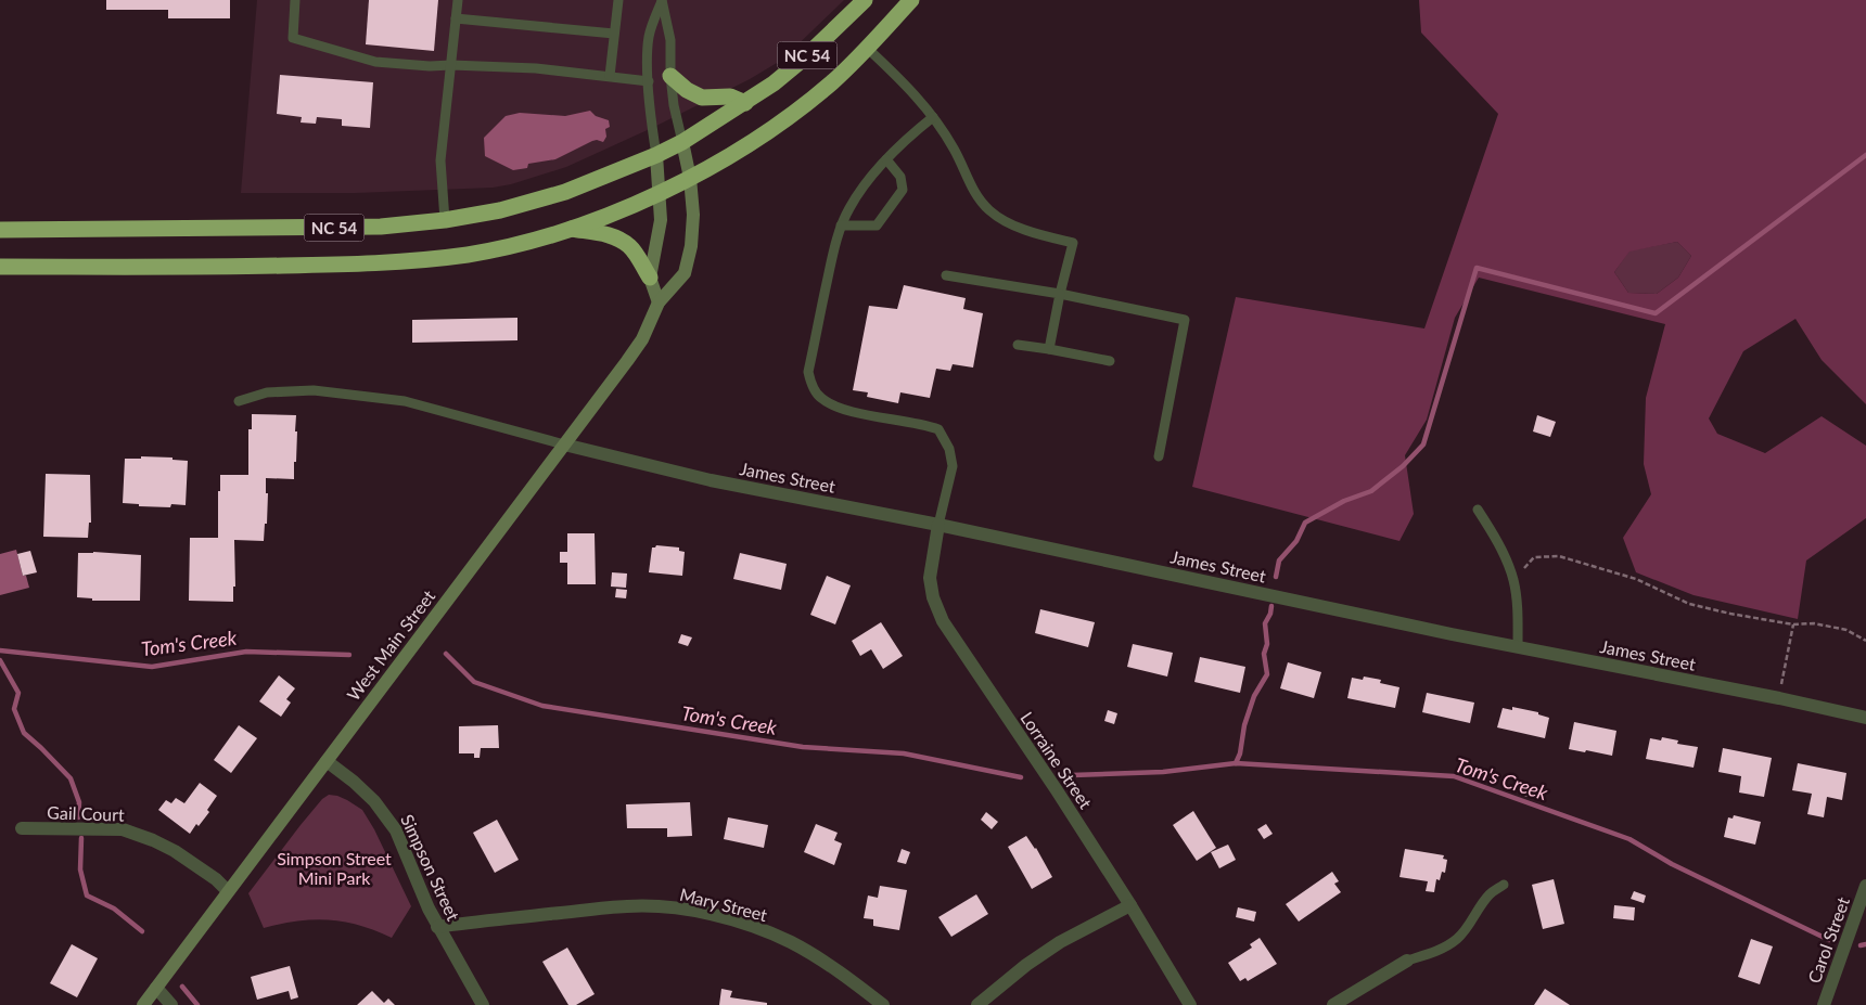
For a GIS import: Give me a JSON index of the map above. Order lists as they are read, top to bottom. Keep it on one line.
{"streets":{"highway":["NC 54"],"main road":["West Main Street"],"street":["James Street","Lorraine Street","Gail Court","Simpson Street","Mary Street","Carol Street"]},"crossings":[["NC 54","West Main Street"],["James Street","West Main Street"],["James Street","Lorraine Street"],["West Main Street","Gail Court"],["West Main Street","Simpson Street"],["Simpson Street","Mary Street"]],"water":["Tom's Creek"],"parks":["Simpson Street Mini Park"]}
